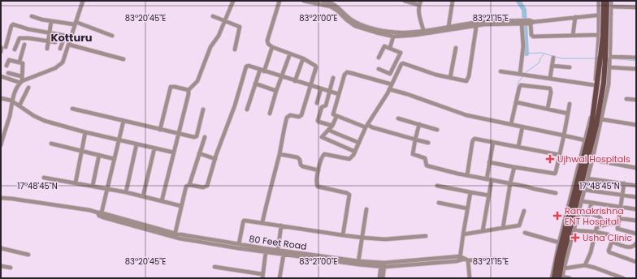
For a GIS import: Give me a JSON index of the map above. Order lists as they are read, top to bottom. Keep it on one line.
{"streets":{"street":["80 Feet Road"]},"districts":["Kotturu"],"places":{"health":["Ujhwal Hospitals","Ramakrishna ENT Hospital","Usha Clinic"]},"coordinates":["83°20'45\"E","83°21'00\"E","83°21'15\"E","17°48'45\"N"]}
